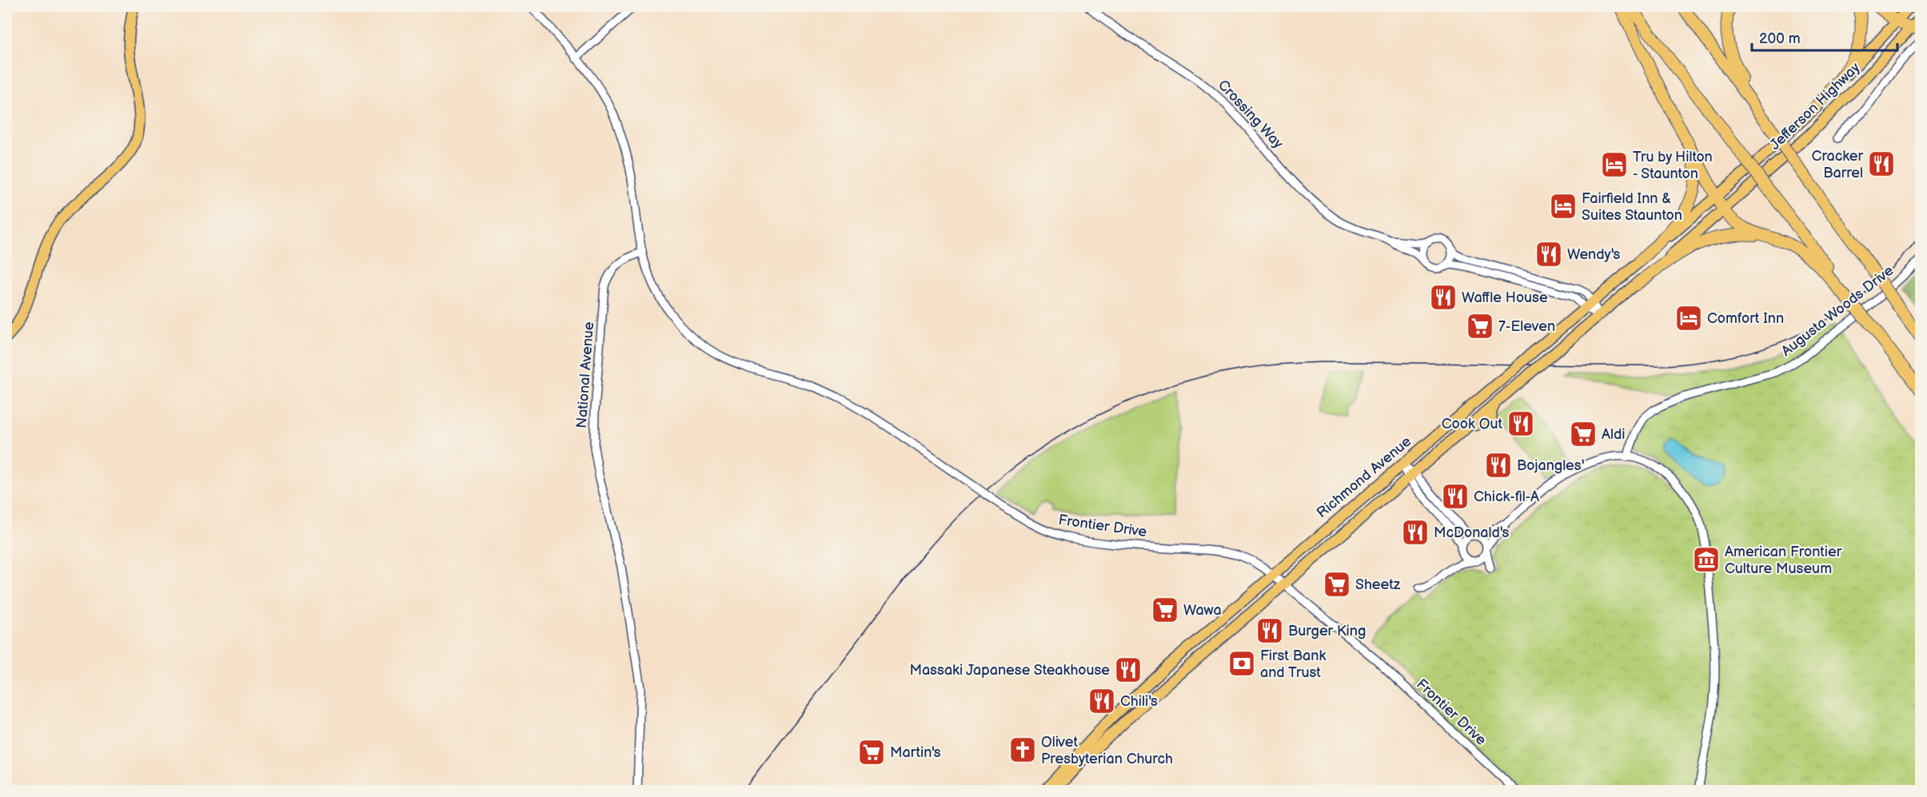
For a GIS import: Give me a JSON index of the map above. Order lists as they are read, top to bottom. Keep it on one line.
{"streets":{"main road":["Jefferson Highway","Richmond Avenue"],"street":["Crossing Way","Augusta Woods Drive","National Avenue","Frontier Drive"]},"crossings":[["Jefferson Highway","Richmond Avenue"],["National Avenue","Frontier Drive"],["Richmond Avenue","Frontier Drive"]],"places":{"restaurant":["Cracker Barrel","Wendy's","Waffle House","Cook Out","Bojangles'","Chick-fil-A","McDonald's","Burger King","Massaki Japanese Steakhouse","Chili's"],"hotel":["Tru by Hilton - Staunton","Fairfield Inn & Suites Staunton","Comfort Inn"],"supermarket":["7-Eleven","Aldi","Sheetz","Wawa","Martin's"],"museum":["American Frontier Culture Museum"],"bank":["First Bank and Trust"],"church":["Olivet Presbyterian Church"]},"scale_bar":"200 m"}
